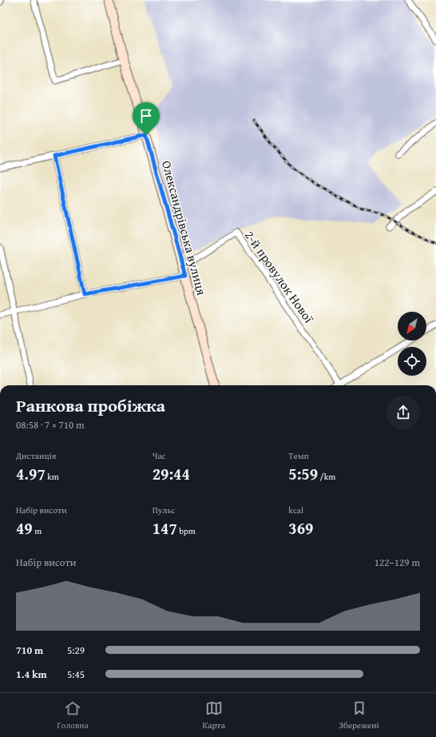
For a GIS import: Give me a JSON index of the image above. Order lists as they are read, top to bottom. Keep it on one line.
{"streets":{"main road":["Олександрівська вулиця"],"street":["2-й провулок Нової"]},"crossings":[["Олександрівська вулиця","2-й провулок Нової"]],"north":"bottom left","page":{"heading":["Ранкова пробіжка","08:58 · 7 × 710 m"],"stats":[["Дистанція","4.97 km"],["Час","29:44"],["Темп","5:59 /km"],["Набір висоти","49 m"],["Пульс","147 bpm"],["kcal","369"]],"chart":["Набір висоти","122–129 m"],"list":[{"name":"710 m","note":"5:29"},{"name":"1.4 km","note":"5:45"}],"tabs":["Головна","Карта","Збережені"]}}
